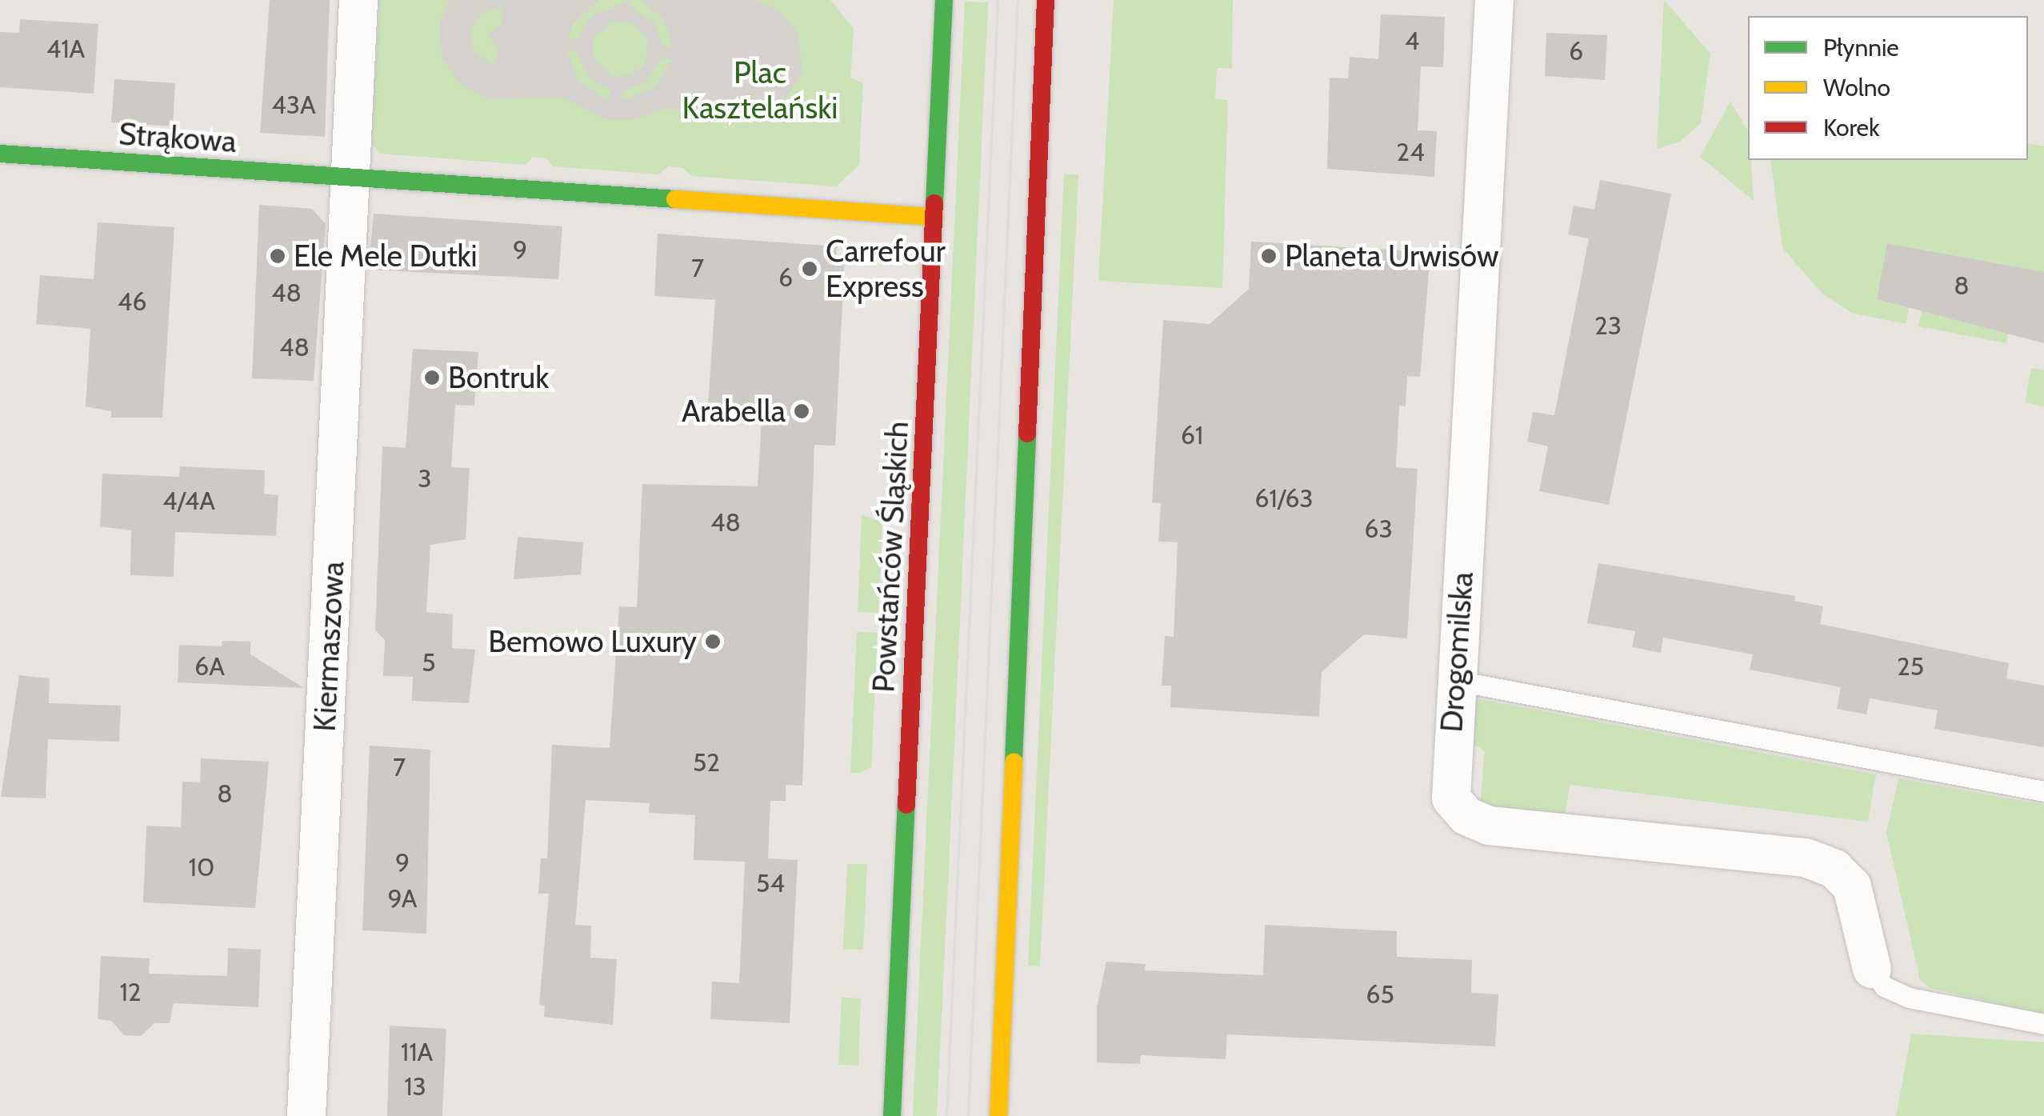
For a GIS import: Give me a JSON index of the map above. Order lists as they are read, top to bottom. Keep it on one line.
{"streets":{"main road":["Strąkowa","Powstańców Śląskich"],"street":["Kiermaszowa","Drogomilska"]},"crossings":[["Strąkowa","Kiermaszowa"]],"parks":["Plac Kasztelański"],"places":["Ele Mele Dutki","Planeta Urwisów","Carrefour Express","Bontruk","Arabella","Bemowo Luxury"],"house_numbers":["4","41A","6","43A","24","9","7","6","8","48","46","23","48","61","3","61/63","4/4A","48","63","5","6A","25","52","7","8","9","10","54","9A","12","65","11A","13"],"legend":["Płynnie","Wolno","Korek"]}
